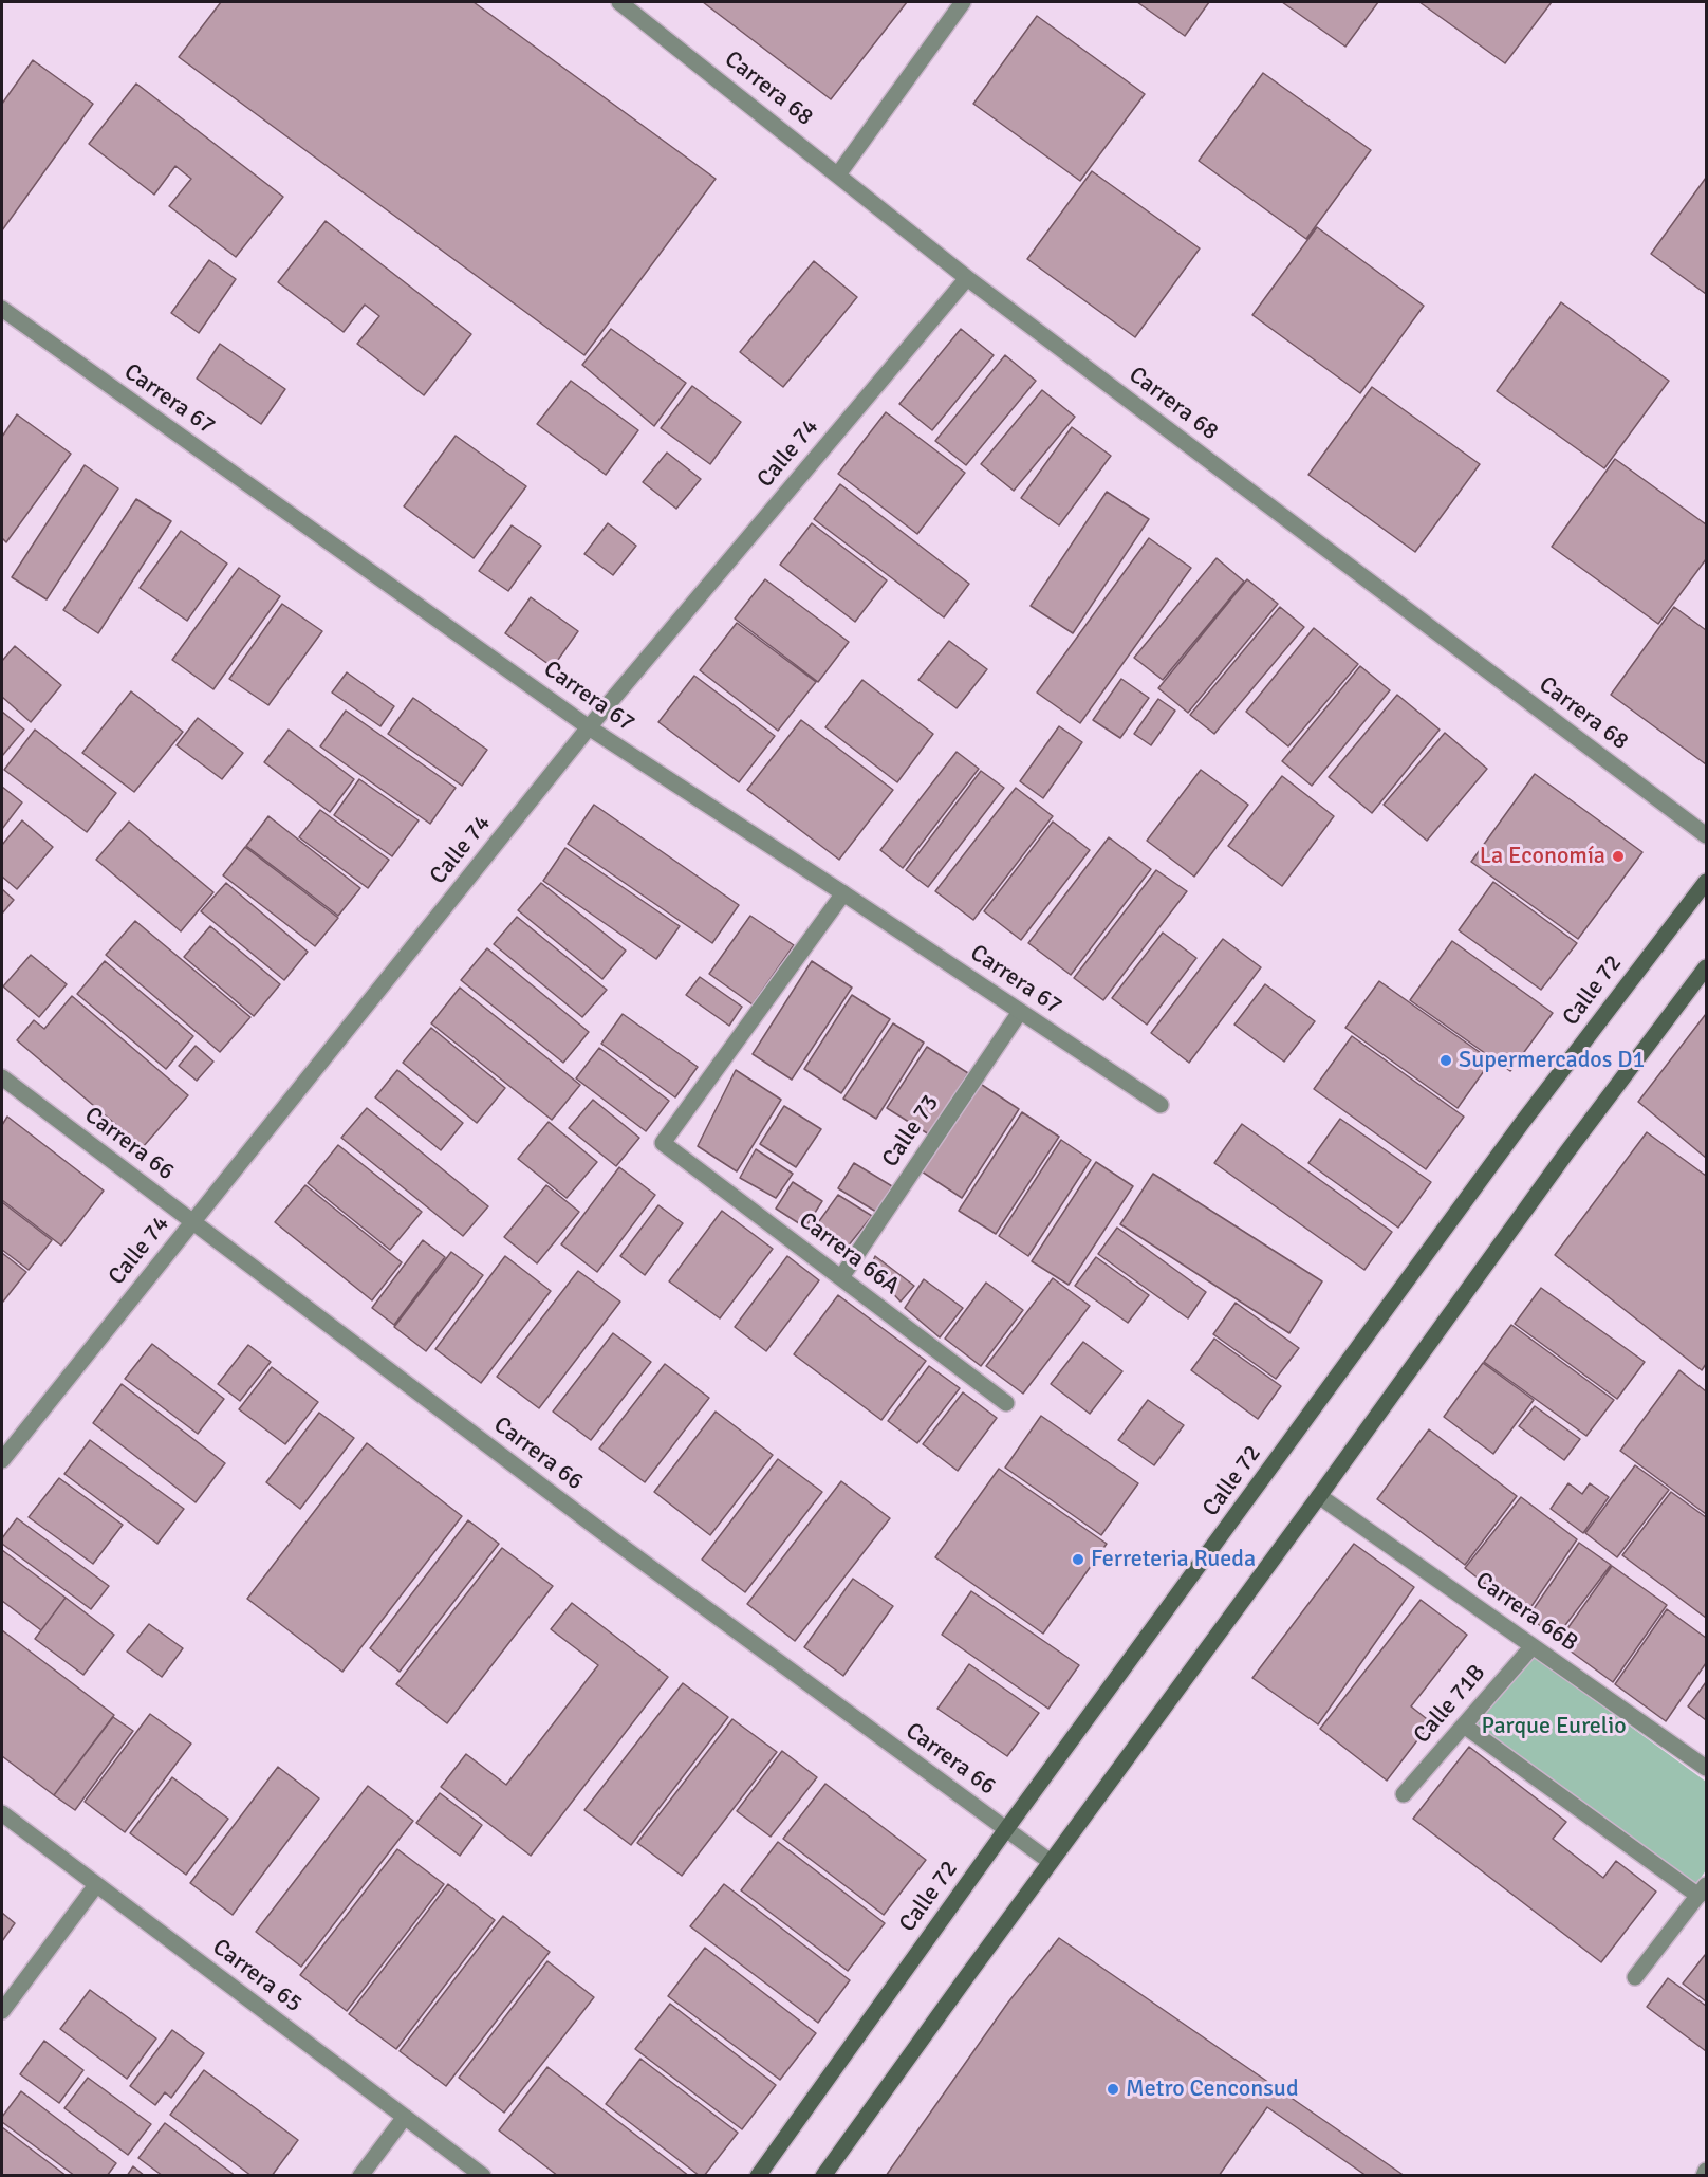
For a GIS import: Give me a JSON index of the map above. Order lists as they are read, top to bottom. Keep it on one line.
{"streets":{"main road":["Calle 72"],"street":["Carrera 68","Carrera 67","Calle 74","Calle 73","Carrera 66","Carrera 66A","Carrera 66B","Calle 71B","Carrera 65"]},"crossings":[["Carrera 68","Calle 74"],["Carrera 67","Calle 74"],["Carrera 67","Calle 73"],["Carrera 67","Carrera 66A"],["Calle 74","Carrera 66"],["Calle 72","Carrera 66"],["Calle 73","Carrera 66A"],["Carrera 66B","Calle 71B"]],"parks":["Parque Eurelio"],"places":["La Economía","Supermercados D1","Ferreteria Rueda","Metro Cenconsud"]}
